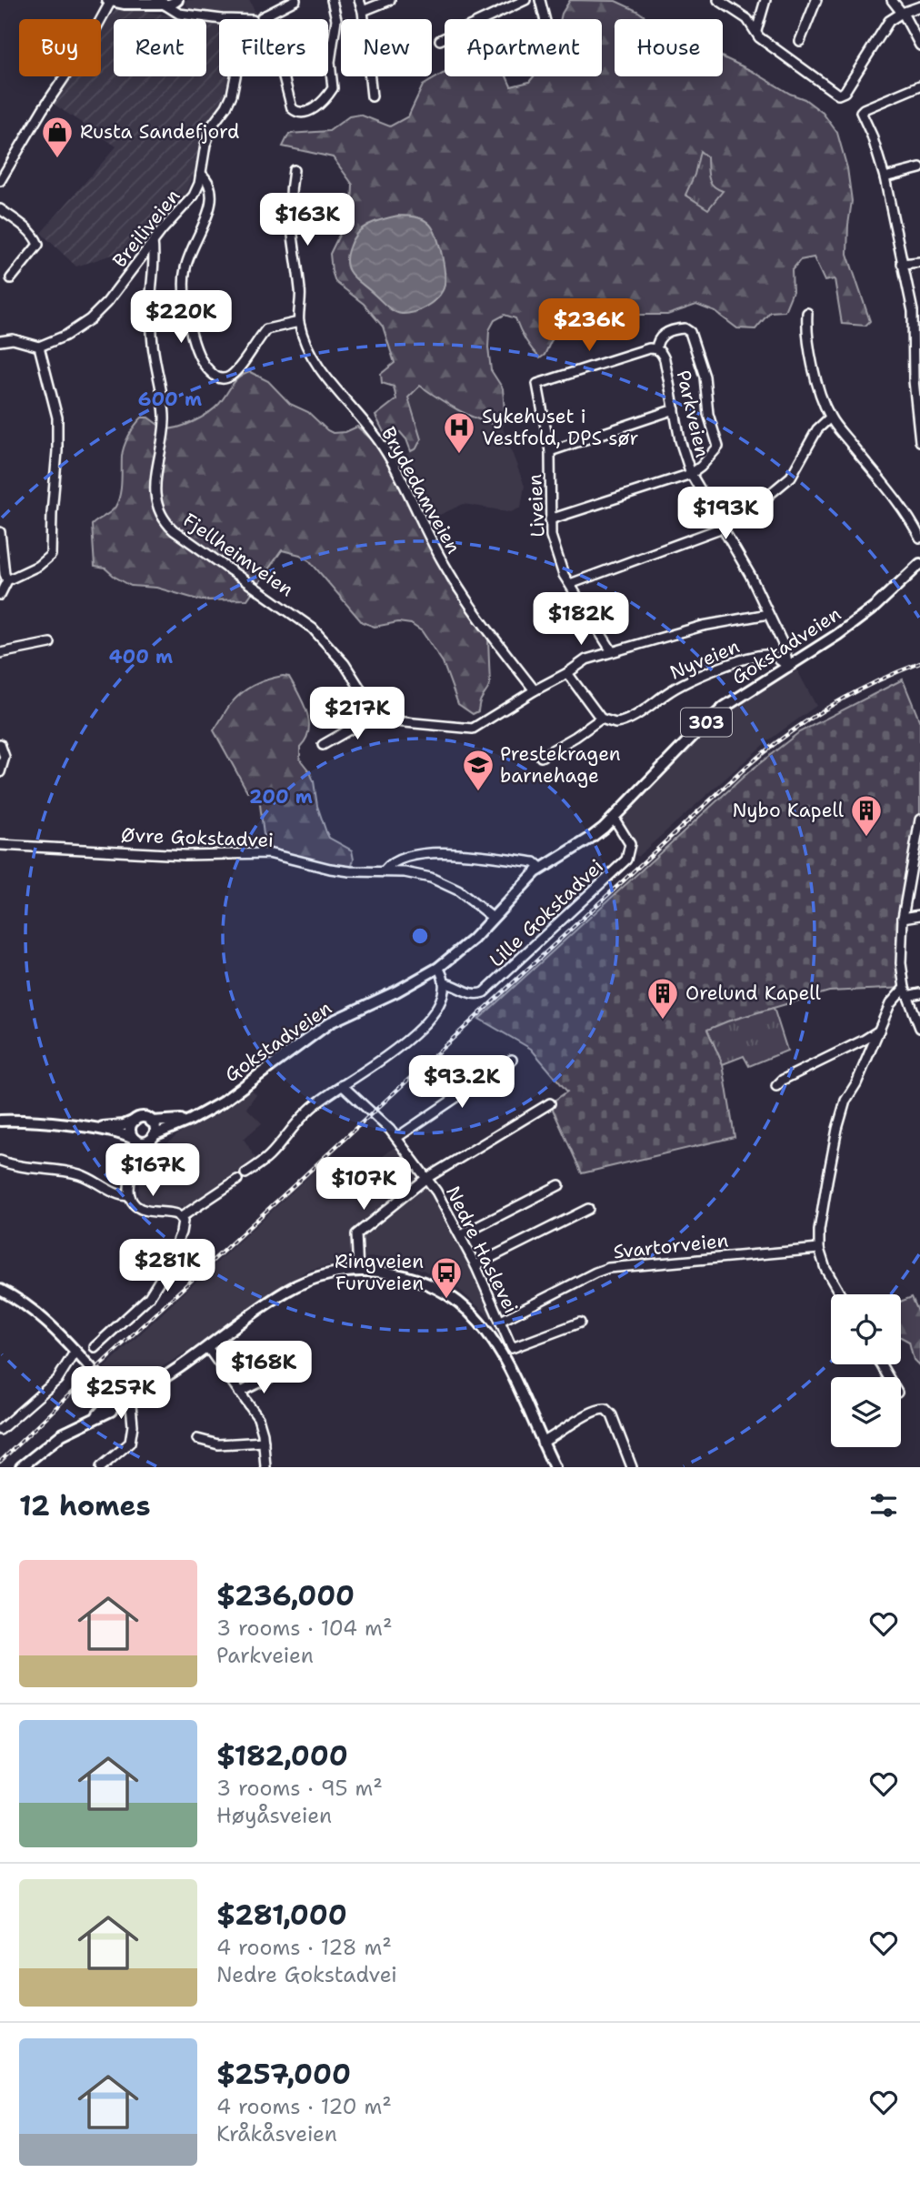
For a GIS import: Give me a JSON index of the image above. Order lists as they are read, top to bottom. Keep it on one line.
{"streets":{"main road":["Gokstadveien","303"],"street":["Breiliveien","Parkveien","Brydedamveien","Liveien","Fjellheimveien","Nyveien","Øvre Gokstadvei","Lille Gokstadvei","Svartorveien","Nedre Haslevei"]},"crossings":[["Breiliveien","Fjellheimveien"],["Parkveien","Liveien"],["Parkveien","Gokstadveien"],["Parkveien","Nyveien"],["Gokstadveien","Nyveien"],["Gokstadveien","303"],["Gokstadveien","Øvre Gokstadvei"],["Gokstadveien","Lille Gokstadvei"],["Svartorveien","Nedre Haslevei"]],"places":{"shop":["Rusta Sandefjord"],"hospital":["Sykehuset i Vestfold, DPS sør"],"school or university":["Prestekragen barnehage"],"building":["Nybo Kapell","Orelund Kapell"],"bus stop":["Ringveien Furuveien"]},"page":{"chip":["Buy","Rent","Filters","New","Apartment","House"],"price":["$163K","$220K","$236K","$193K","$182K","$217K","$93.2K","$167K","$107K","$281K","$168K","$257K"],"heading":"12 homes","list":[{"name":"$236,000","note":"3 rooms · 104 m² · Parkveien"},{"name":"$182,000","note":"3 rooms · 95 m² · Høyåsveien"},{"name":"$281,000","note":"4 rooms · 128 m² · Nedre Gokstadvei"},{"name":"$257,000","note":"4 rooms · 120 m² · Kråkåsveien"}]},"rings":["600 m","400 m","200 m"]}
